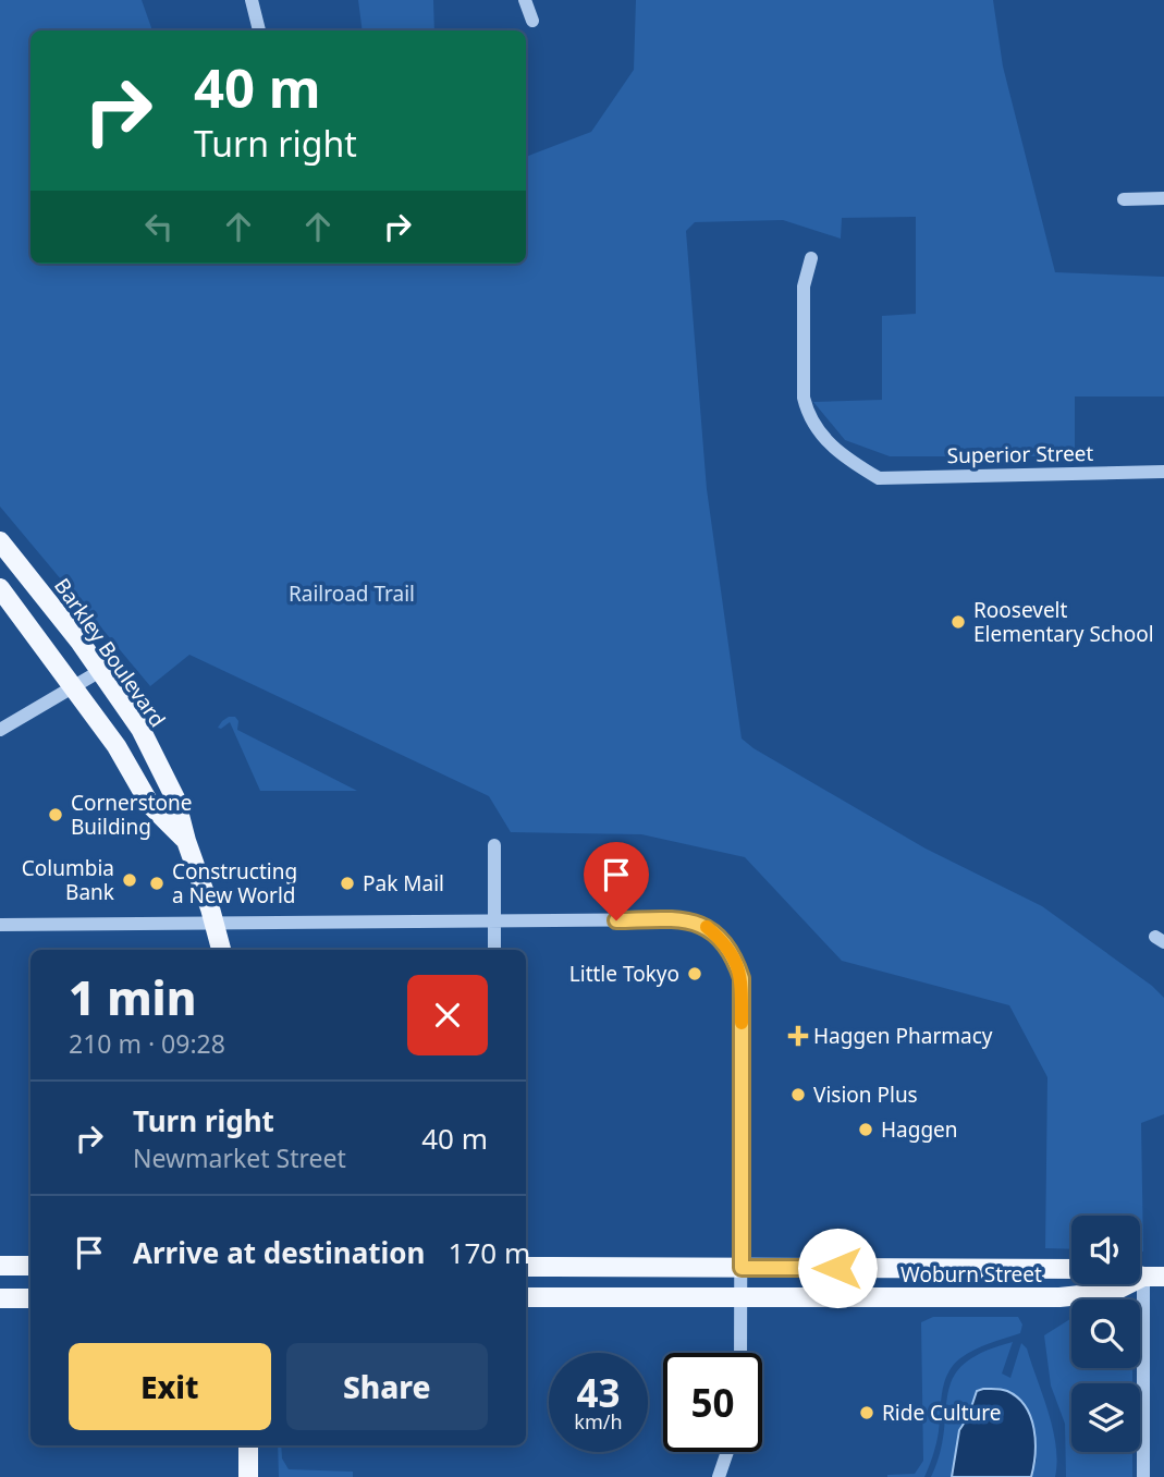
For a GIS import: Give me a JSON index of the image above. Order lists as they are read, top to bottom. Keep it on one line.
{"streets":{"main road":["Barkley Boulevard","Woburn Street"],"street":["Superior Street"]},"parks":["Railroad Trail"],"places":{"other":["Roosevelt Elementary School","Cornerstone Building","Columbia Bank","Constructing a New World","Pak Mail","Little Tokyo","Vision Plus","Haggen","Ride Culture"],"health":["Haggen Pharmacy"]},"page":{"turn":["40 m","Turn right"],"heading":["1 min","210 m · 09:28"],"list":[{"name":"Turn right","note":"Newmarket Street","value":"40 m"},{"name":"Arrive at destination","value":"170 m"}],"buttons":["Exit","Share"],"speed":"43 km/h","limit":"50"}}
